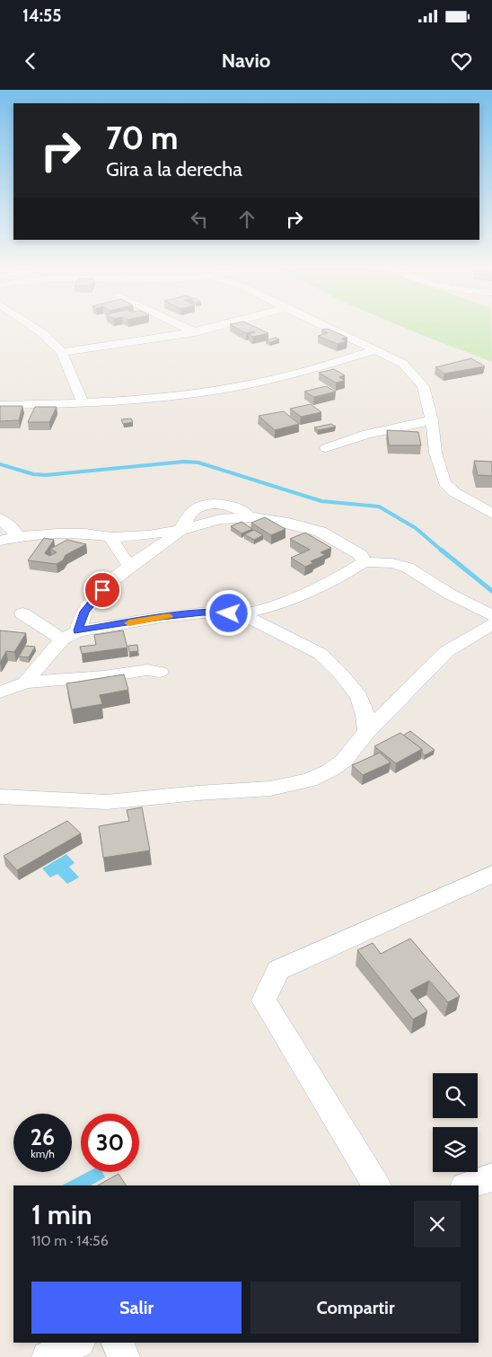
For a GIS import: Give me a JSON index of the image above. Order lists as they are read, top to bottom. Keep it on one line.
{"page":{"status":"14:55","header":"Navio","turn":["70 m","Gira a la derecha"],"speed":"26 km/h","limit":"30","heading":["1 min","110 m · 14:56"],"buttons":["Salir","Compartir"]}}
